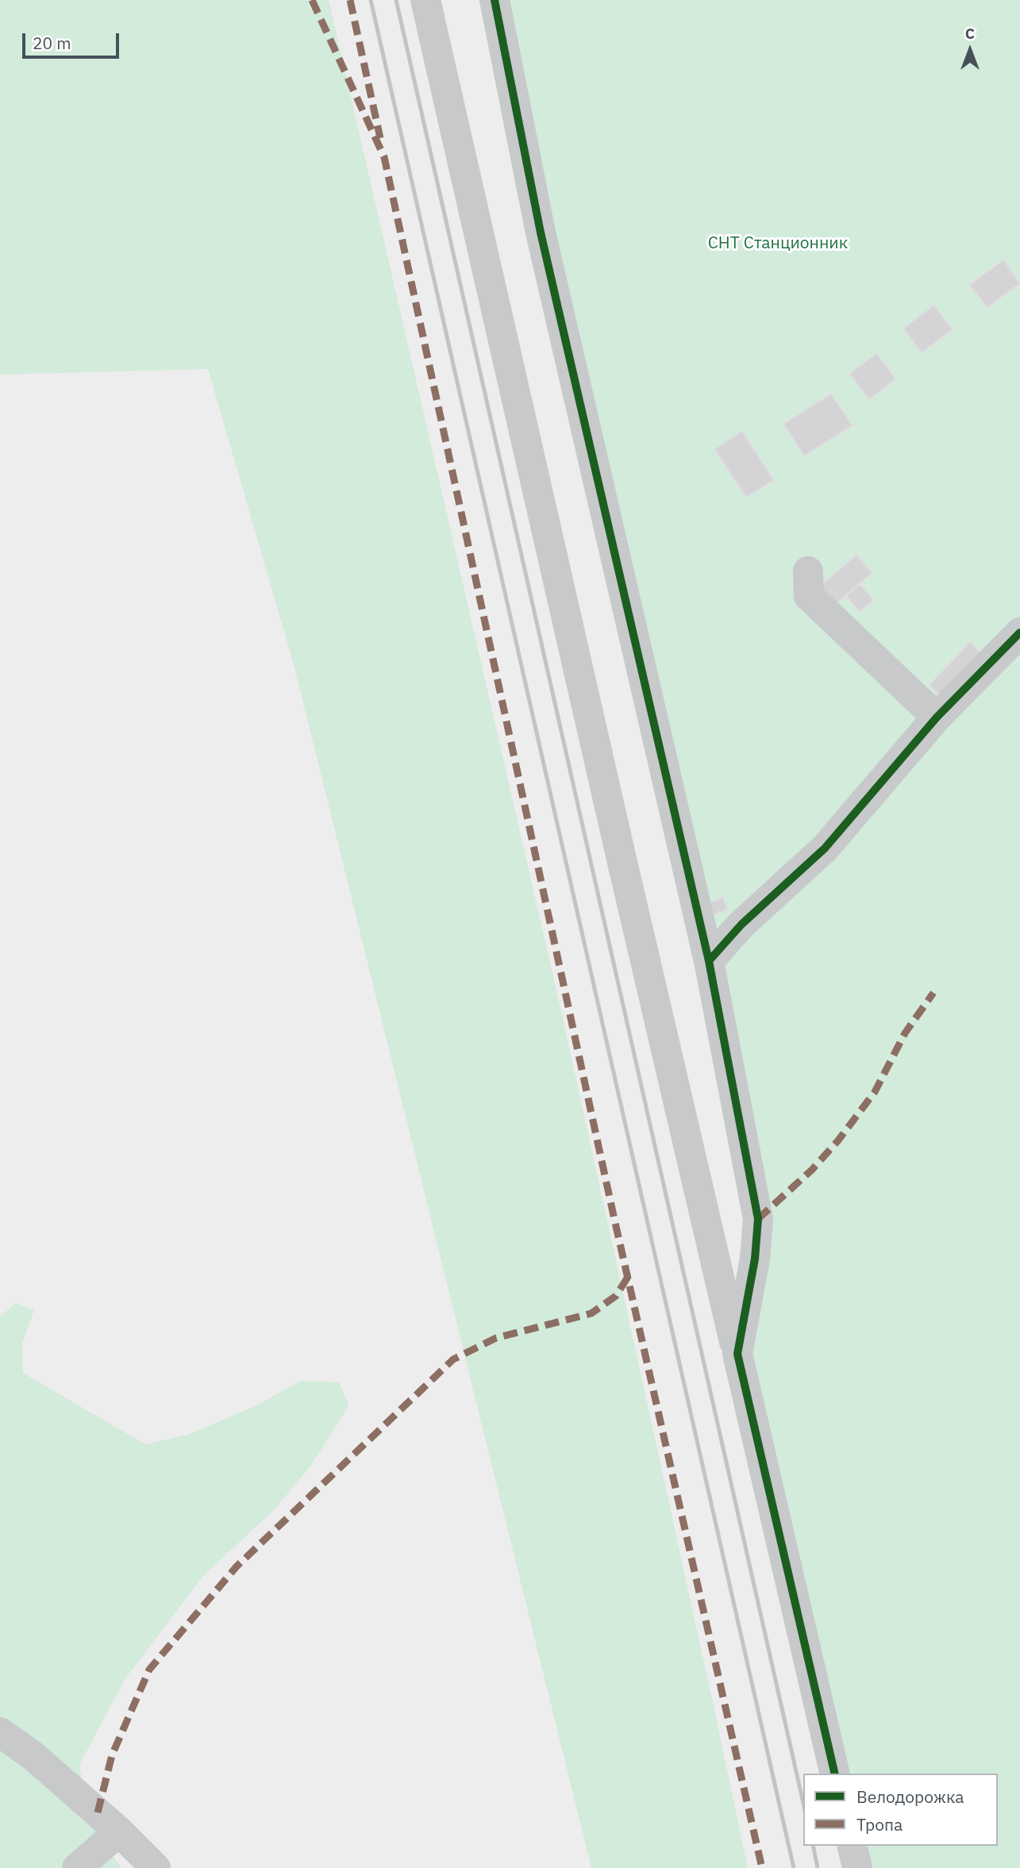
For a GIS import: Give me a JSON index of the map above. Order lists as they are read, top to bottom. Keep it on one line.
{"parks":["СНТ Станционник"],"legend":["Велодорожка","Тропа"],"scale_bar":"20 m","north":"top"}
